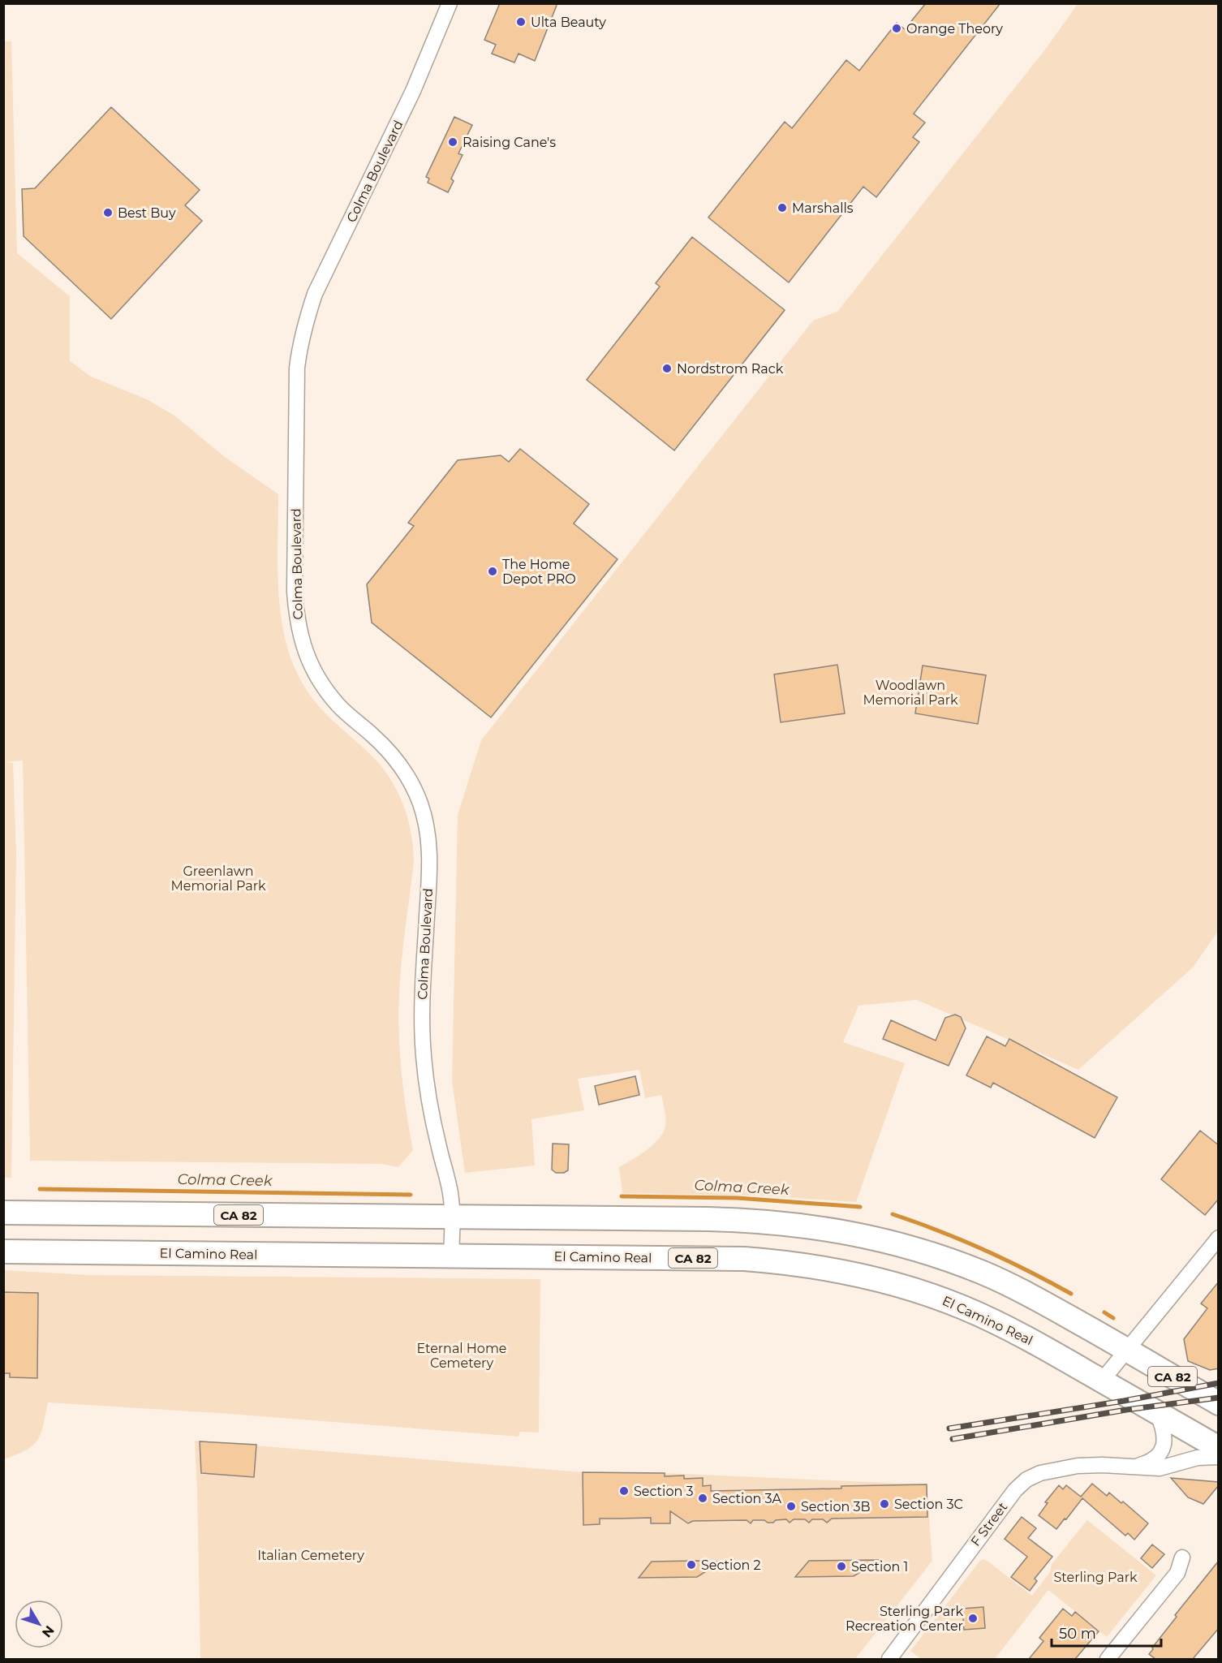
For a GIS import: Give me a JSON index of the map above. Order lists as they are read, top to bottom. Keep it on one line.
{"streets":{"main road":["CA 82","El Camino Real"],"street":["Colma Boulevard","F Street"]},"crossings":[["Colma Boulevard","CA 82"],["Colma Boulevard","El Camino Real"],["El Camino Real","F Street"]],"water":["Colma Creek"],"parks":["Woodlawn Memorial Park","Greenlawn Memorial Park","Eternal Home Cemetery","Italian Cemetery","Sterling Park"],"places":["Ulta Beauty","Orange Theory","Raising Cane's","Marshalls","Best Buy","Nordstrom Rack","The Home Depot PRO","Section 3","Section 3A","Section 3C","Section 3B","Section 2","Section 1","Sterling Park Recreation Center"],"scale_bar":"50 m","north":"bottom right"}
